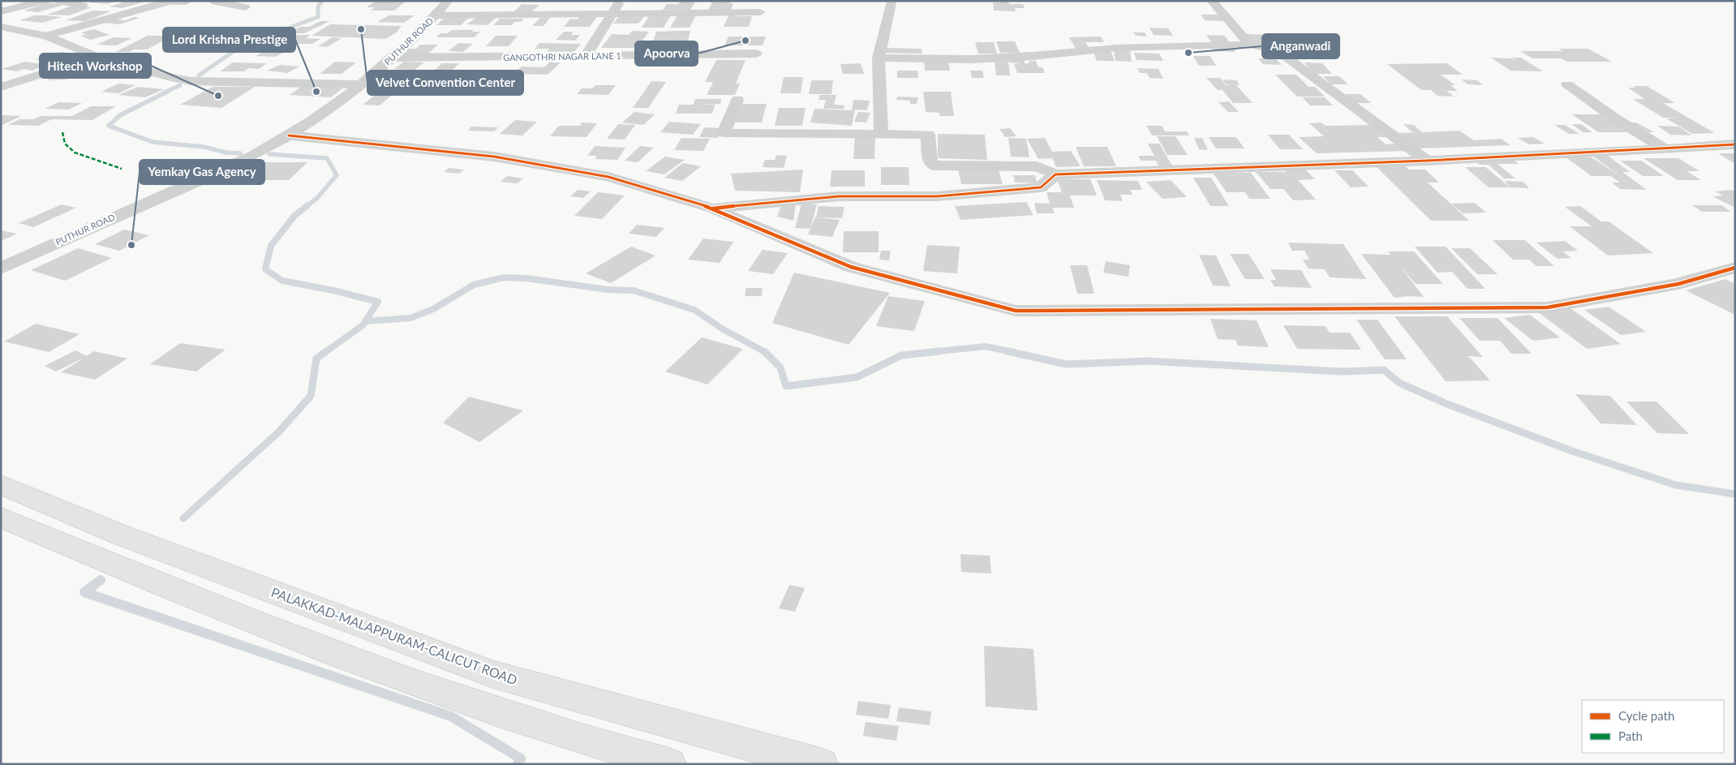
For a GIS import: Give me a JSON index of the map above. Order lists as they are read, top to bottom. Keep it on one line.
{"streets":{"highway":["PALAKKAD-MALAPPURAM-CALICUT ROAD"],"street":["PUTHUR ROAD","GANGOTHRI NAGAR LANE 1"]},"crossings":[["PUTHUR ROAD","GANGOTHRI NAGAR LANE 1"]],"places":["Velvet Convention Center","Apoorva","Anganwadi","Lord Krishna Prestige","Hitech Workshop","Yemkay Gas Agency"],"legend":["Cycle path","Path"]}
